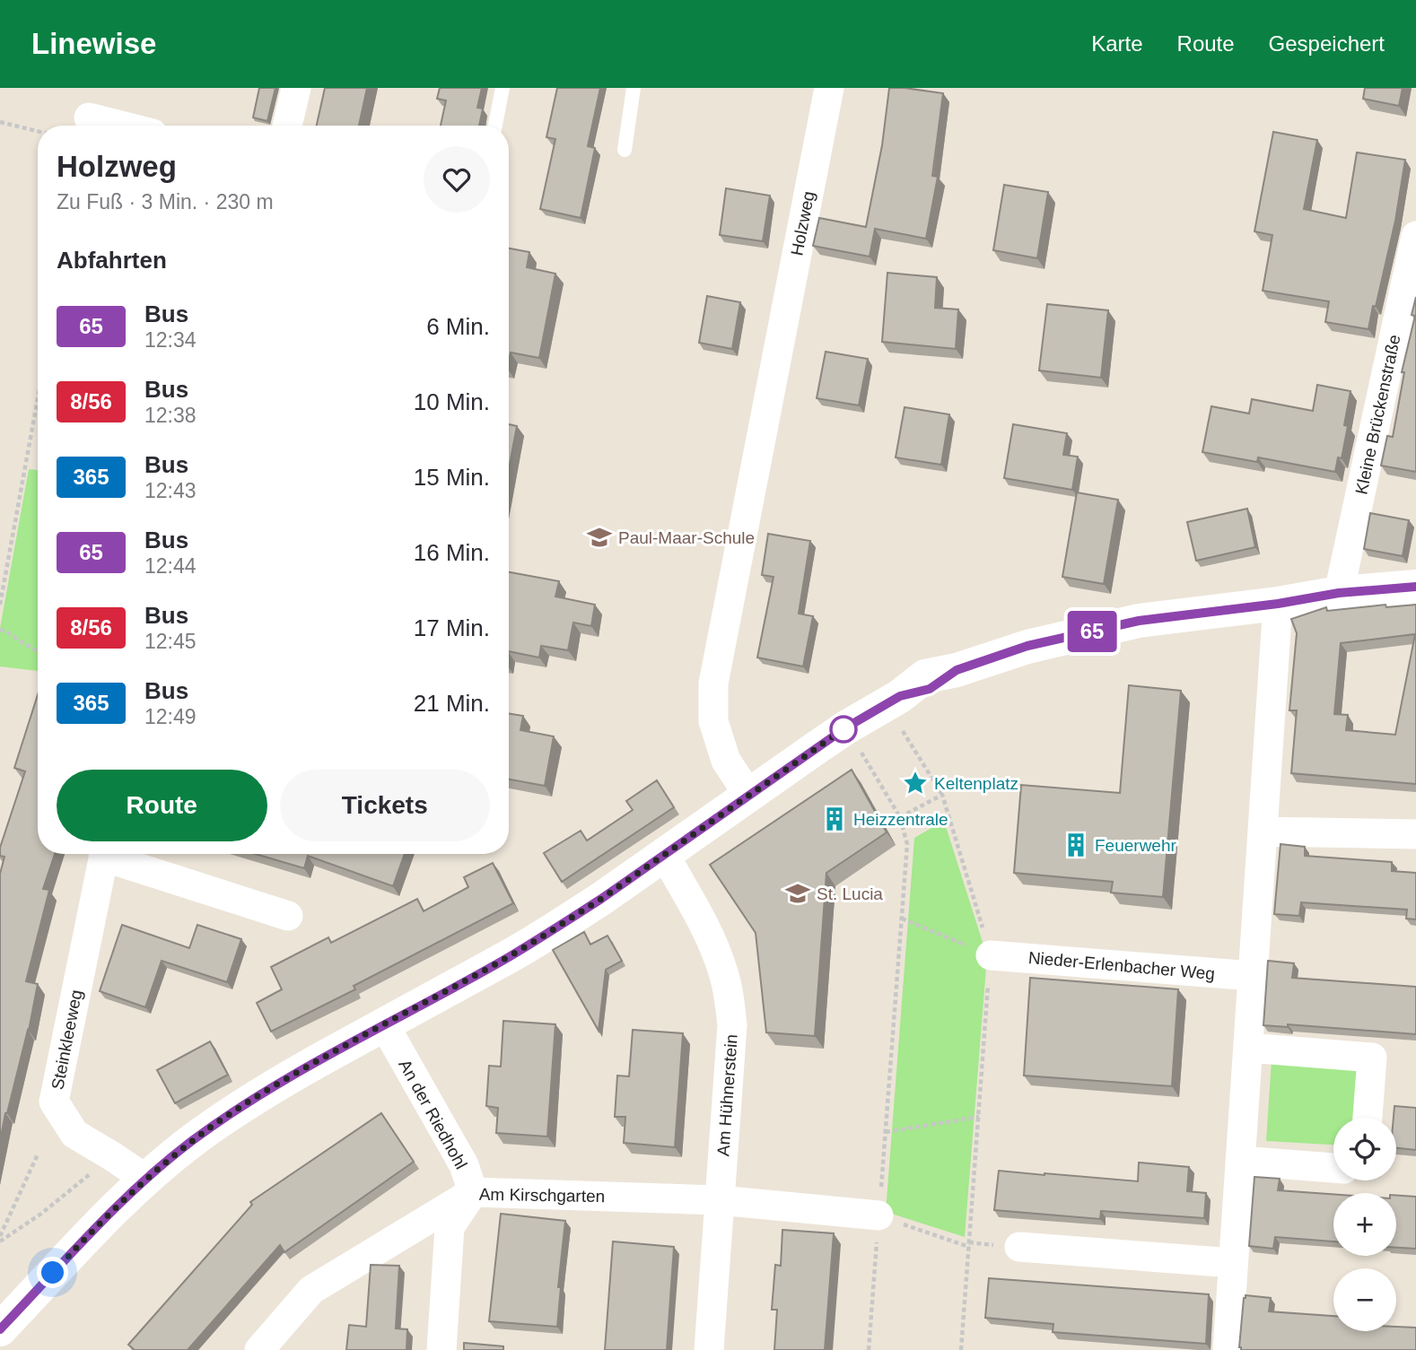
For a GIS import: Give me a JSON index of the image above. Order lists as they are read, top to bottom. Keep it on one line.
{"streets":{"street":["Holzweg","Kleine Brückenstraße","Nieder-Erlenbacher Weg","Steinkleeweg","Am Hühnerstein","An der Riedhohl","Am Kirschgarten"]},"crossings":[["Am Hühnerstein","Am Kirschgarten"],["An der Riedhohl","Am Kirschgarten"]],"places":{"school or university":["Paul-Maar-Schule","St. Lucia"],"place":["Keltenplatz"],"building":["Heizzentrale","Feuerwehr"]},"lines":["bus line 65"],"page":{"header":"Linewise","nav":["Karte","Route","Gespeichert"],"on_map":"65","heading":[["Holzweg","Zu Fuß · 3 Min. · 230 m"],"Abfahrten"],"list":[{"mark":"65","name":"Bus","note":"12:34","value":"6 Min."},{"mark":"8/56","name":"Bus","note":"12:38","value":"10 Min."},{"mark":"365","name":"Bus","note":"12:43","value":"15 Min."},{"mark":"65","name":"Bus","note":"12:44","value":"16 Min."},{"mark":"8/56","name":"Bus","note":"12:45","value":"17 Min."},{"mark":"365","name":"Bus","note":"12:49","value":"21 Min."}],"buttons":["Route","Tickets"],"map_buttons":["+","−"]}}
